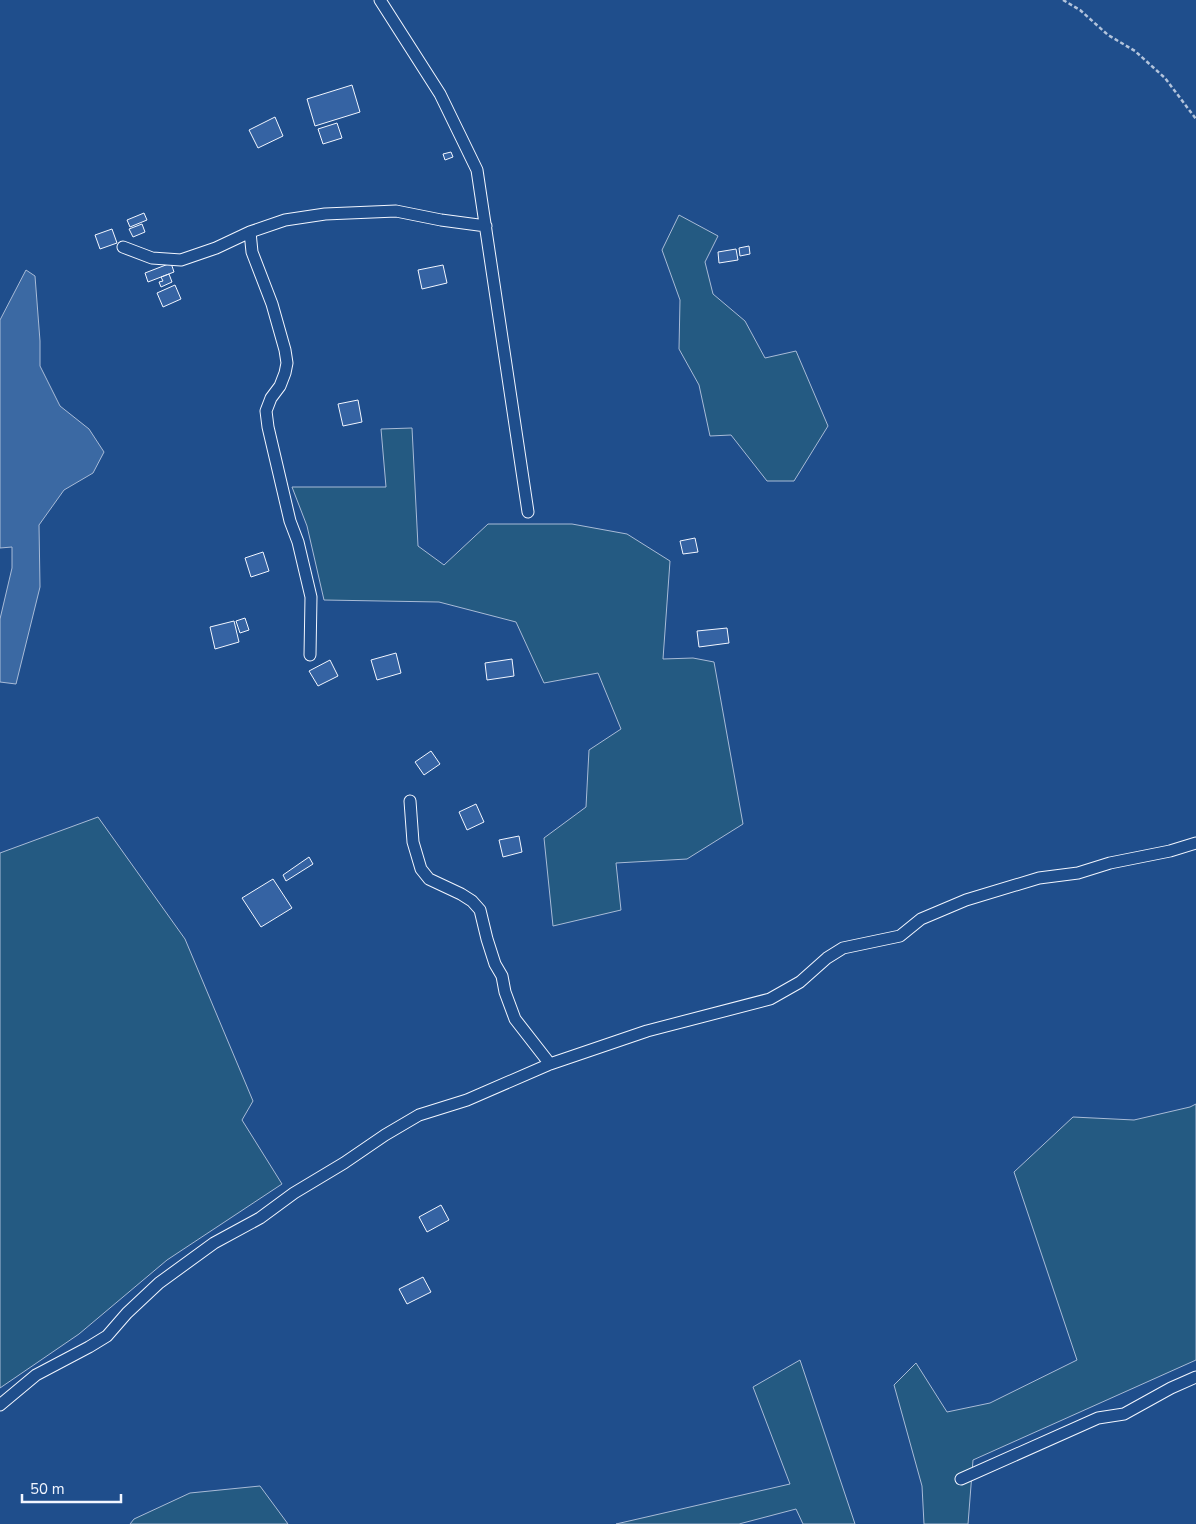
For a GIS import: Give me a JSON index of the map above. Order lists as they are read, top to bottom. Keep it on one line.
{"scale_bar":"50 m"}
